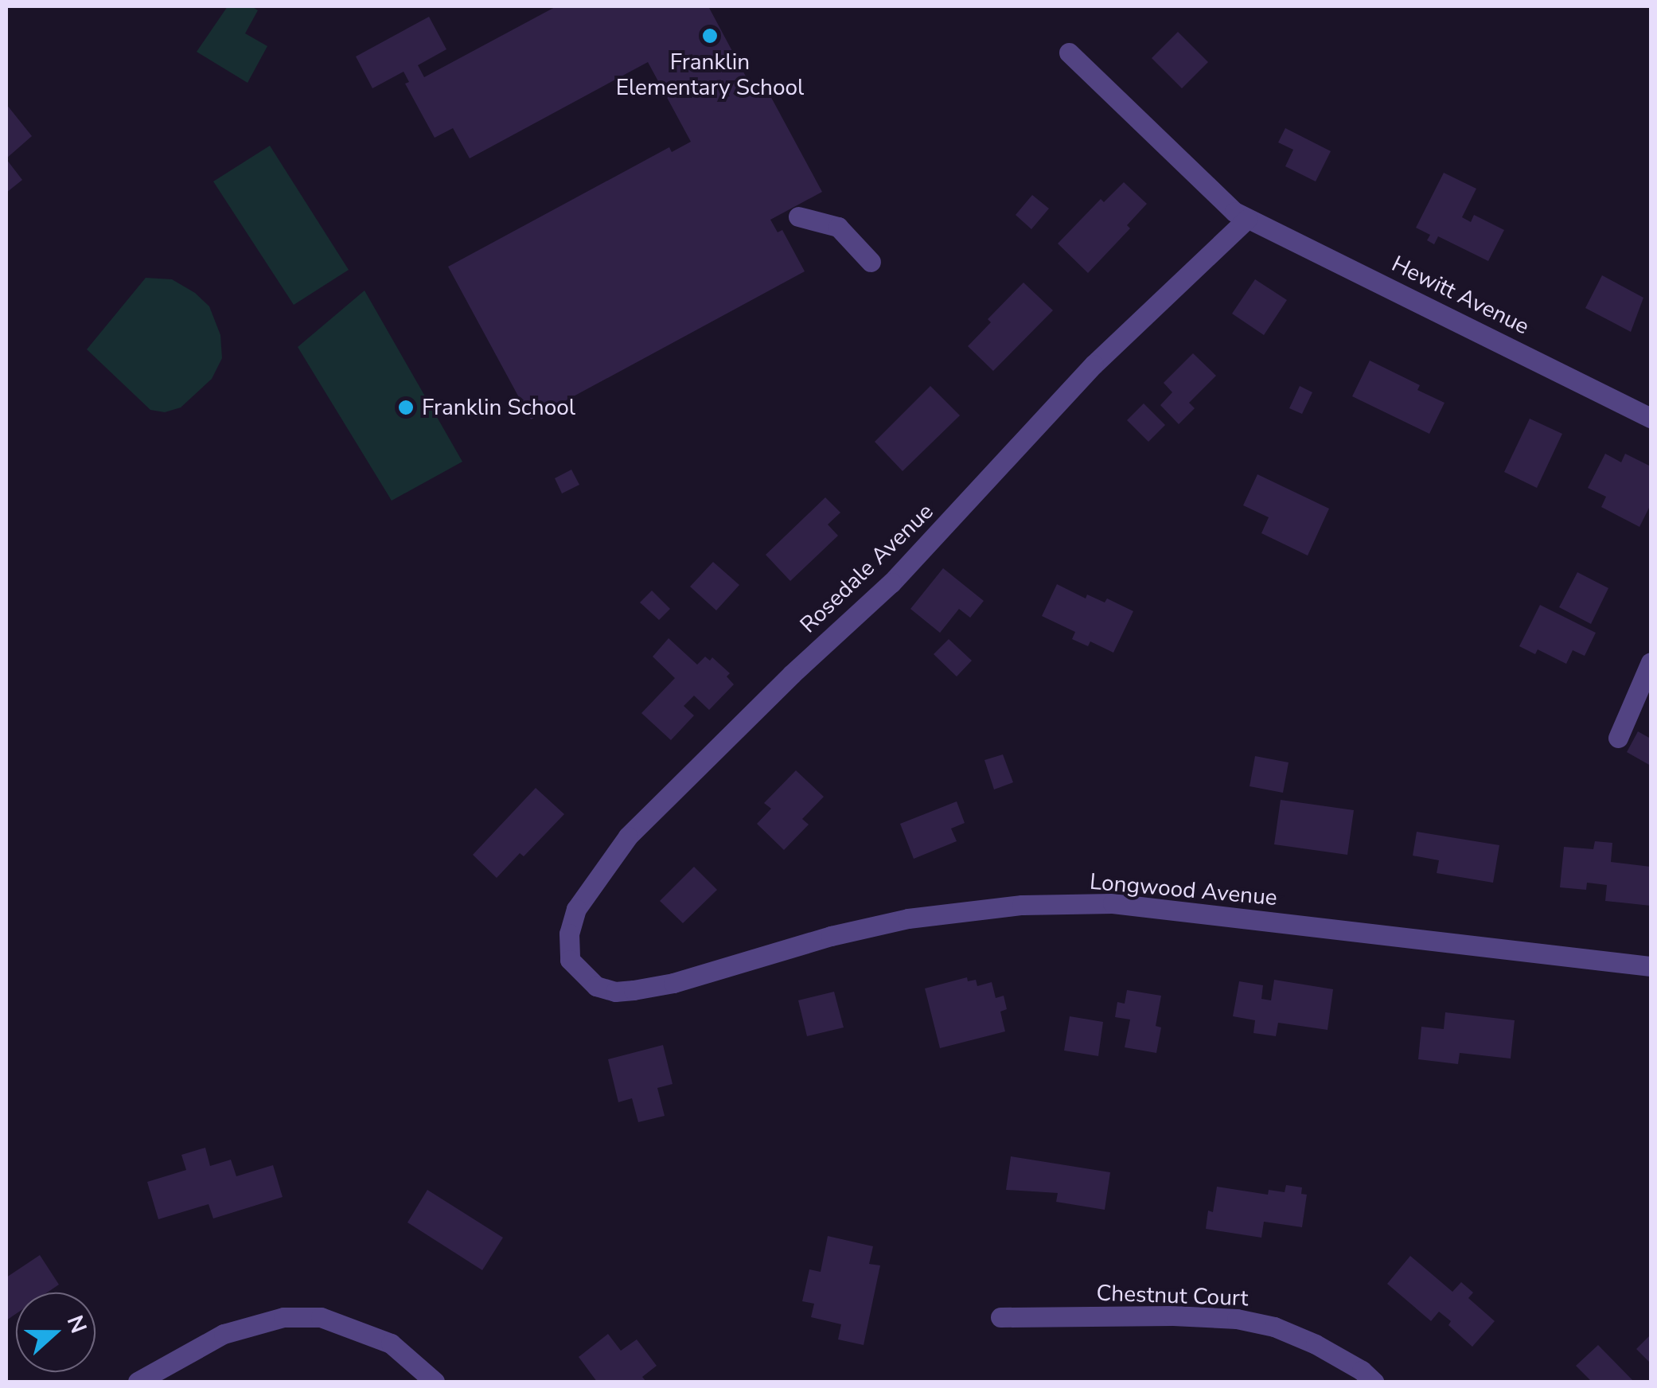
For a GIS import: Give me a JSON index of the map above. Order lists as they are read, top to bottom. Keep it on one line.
{"streets":{"street":["Hewitt Avenue","Rosedale Avenue","Longwood Avenue","Chestnut Court"]},"crossings":[["Hewitt Avenue","Rosedale Avenue"],["Rosedale Avenue","Longwood Avenue"]],"places":["Franklin Elementary School","Franklin School"],"north":"right"}
